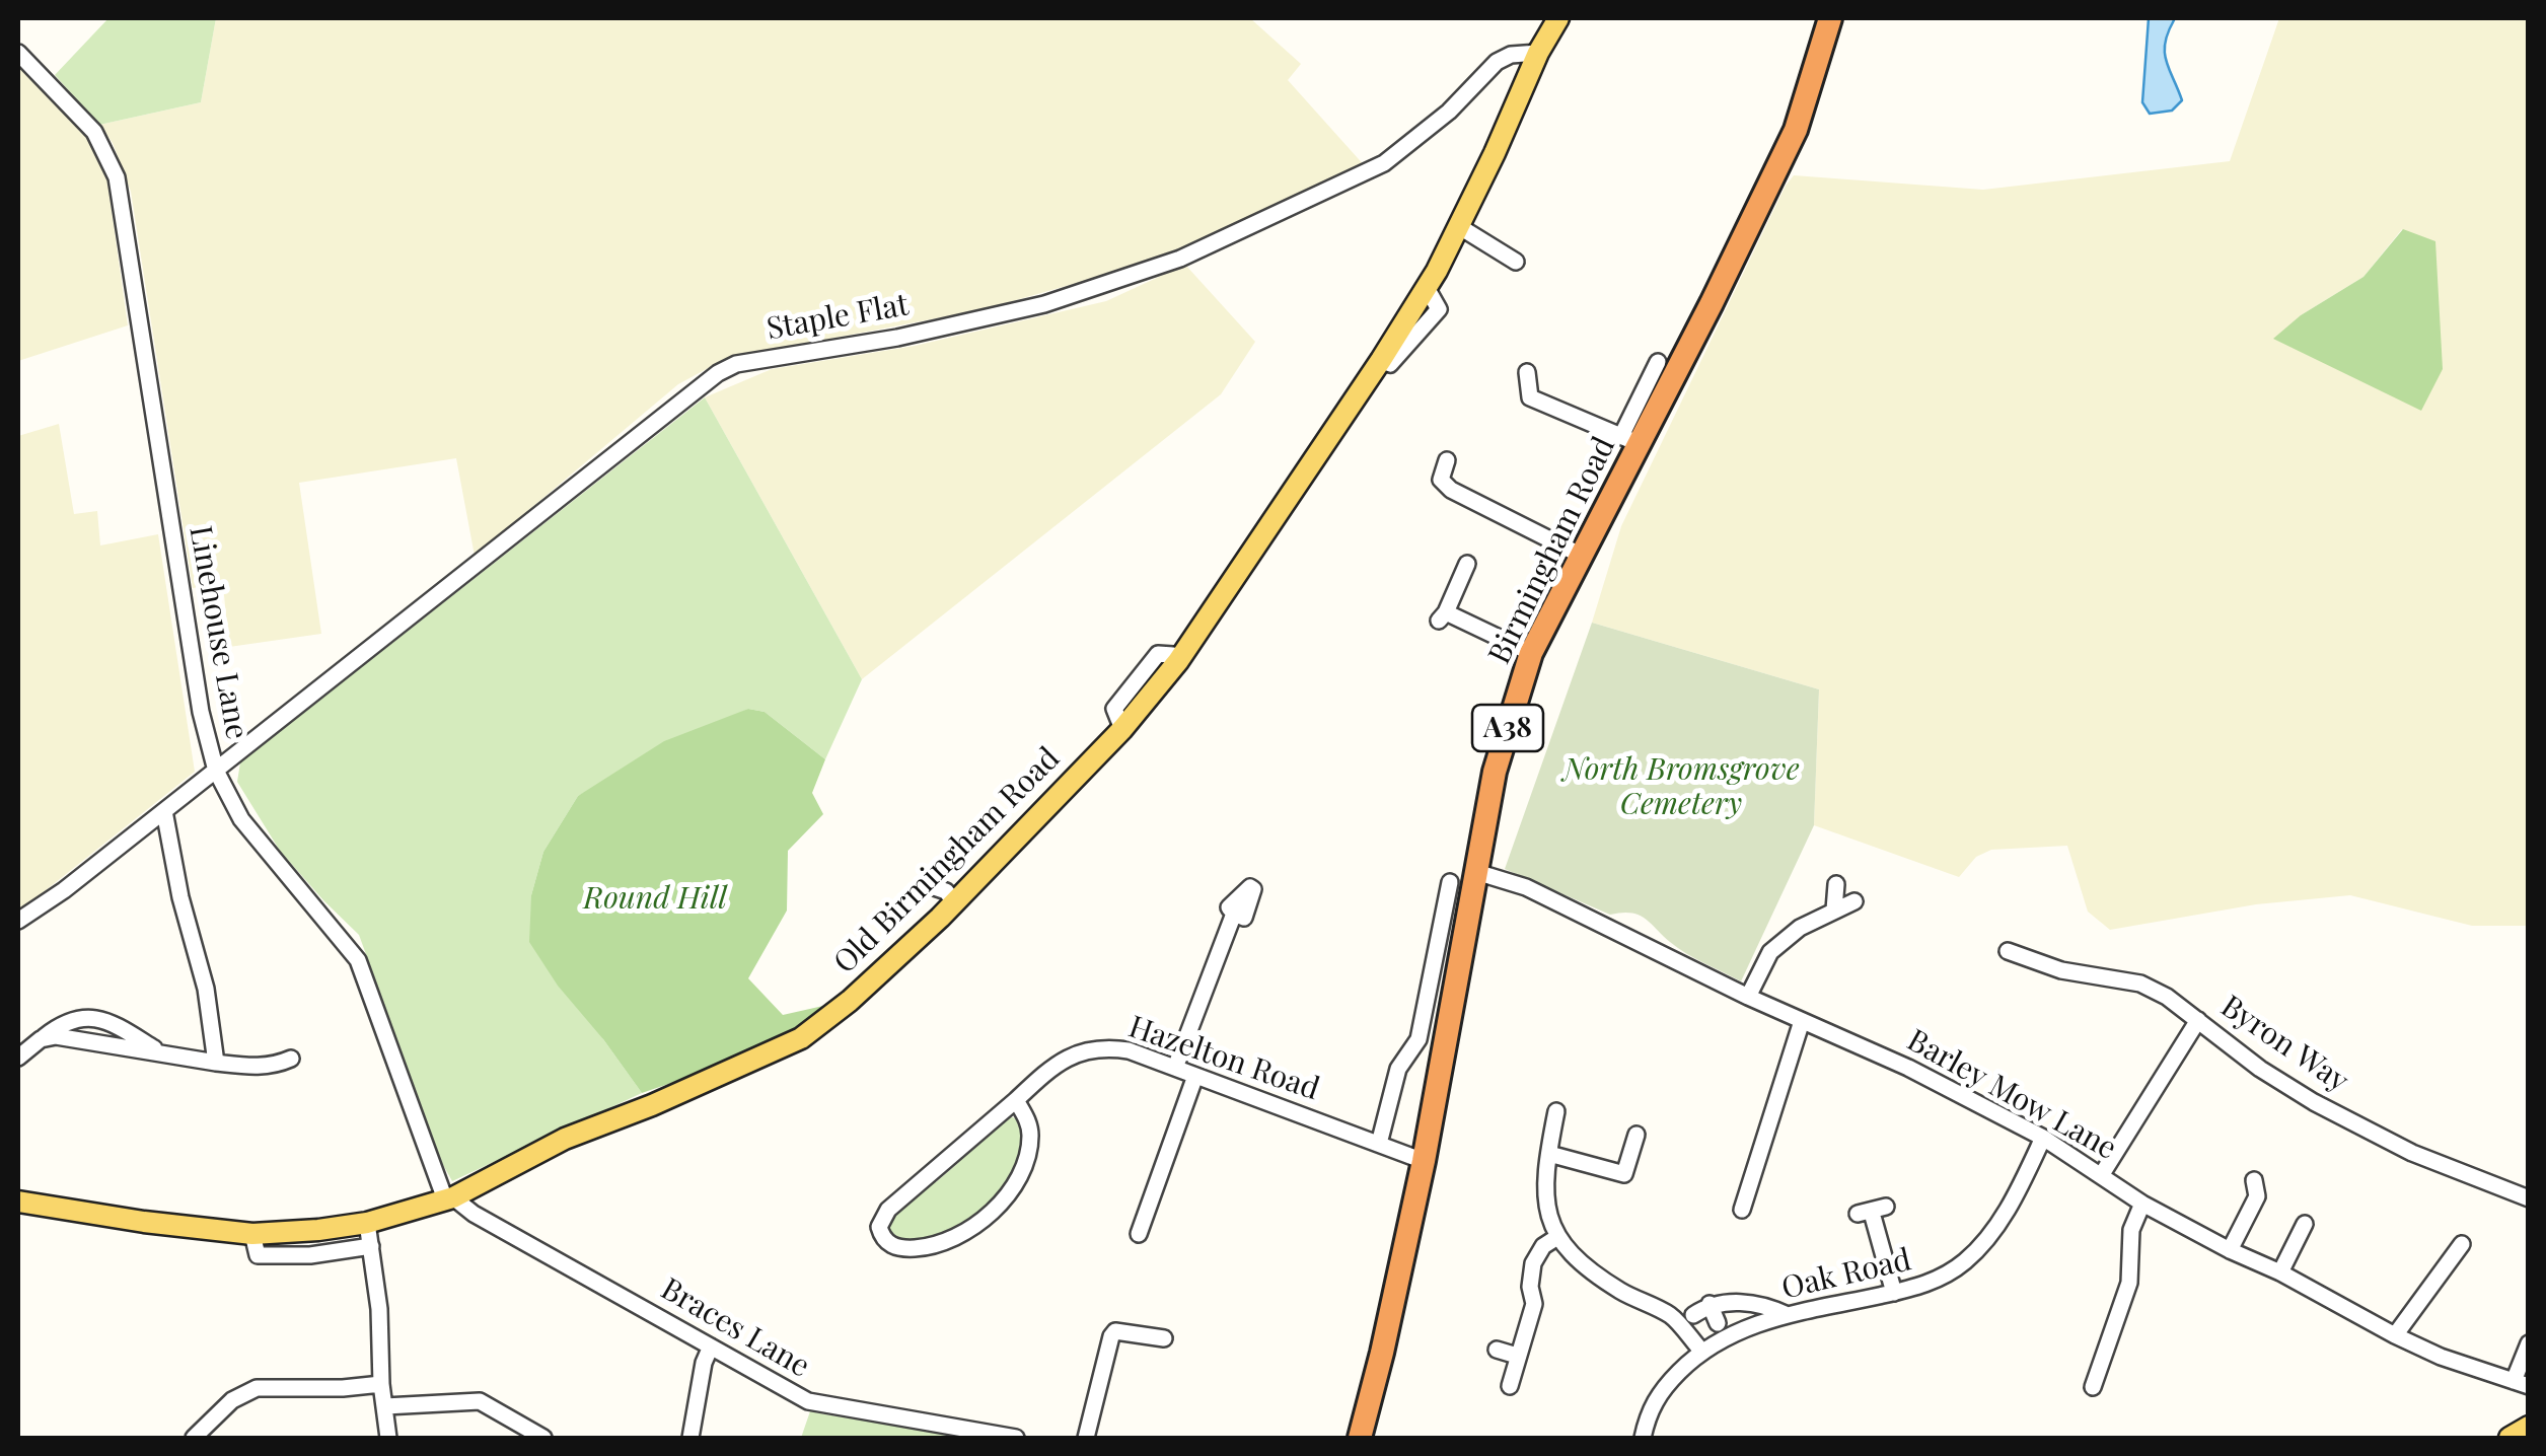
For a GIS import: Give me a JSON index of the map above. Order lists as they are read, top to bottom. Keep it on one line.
{"streets":{"highway":["Birmingham Road","A38"],"main road":["Old Birmingham Road"],"street":["Staple Flat","Linehouse Lane","Byron Way","Hazelton Road","Barley Mow Lane","Oak Road","Braces Lane"]},"crossings":[["Staple Flat","Linehouse Lane"],["Staple Flat","Old Birmingham Road"],["Birmingham Road","Hazelton Road"],["Birmingham Road","Barley Mow Lane"],["Linehouse Lane","Old Birmingham Road"],["Linehouse Lane","Braces Lane"],["Old Birmingham Road","Braces Lane"],["Barley Mow Lane","Oak Road"]],"parks":["North Bromsgrove Cemetery","Round Hill"]}
